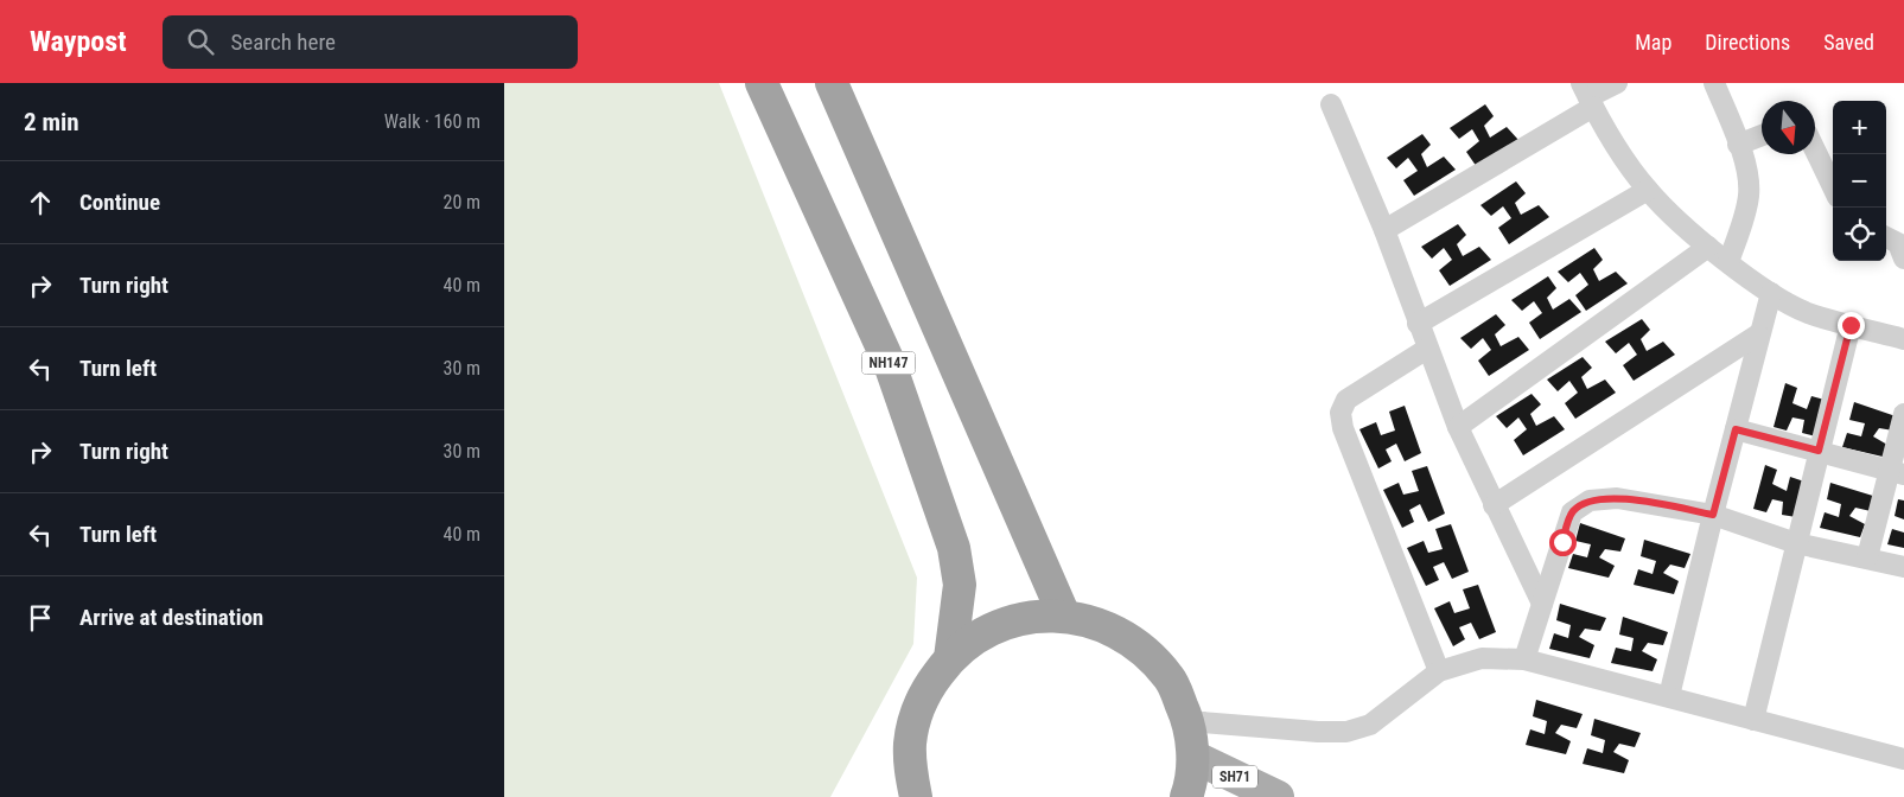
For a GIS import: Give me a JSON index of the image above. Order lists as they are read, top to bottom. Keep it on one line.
{"streets":{"highway":["NH147"],"main road":["SH71"]},"crossings":[["NH147","SH71"]],"north":"bottom","page":{"header":"Waypost","search":"Search here","nav":["Map","Directions","Saved"],"heading":["2 min","Walk · 160 m"],"map_buttons":["+","−"],"list":[["Continue","20 m"],["Turn right","40 m"],["Turn left","30 m"],["Turn right","30 m"],["Turn left","40 m"],"Arrive at destination"]}}
